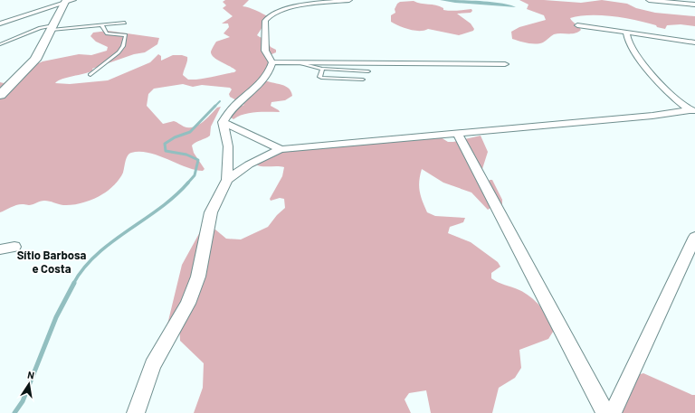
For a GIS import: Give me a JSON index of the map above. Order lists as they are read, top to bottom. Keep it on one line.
{"districts":["Sítio Barbosa e Costa"],"north":"top"}
